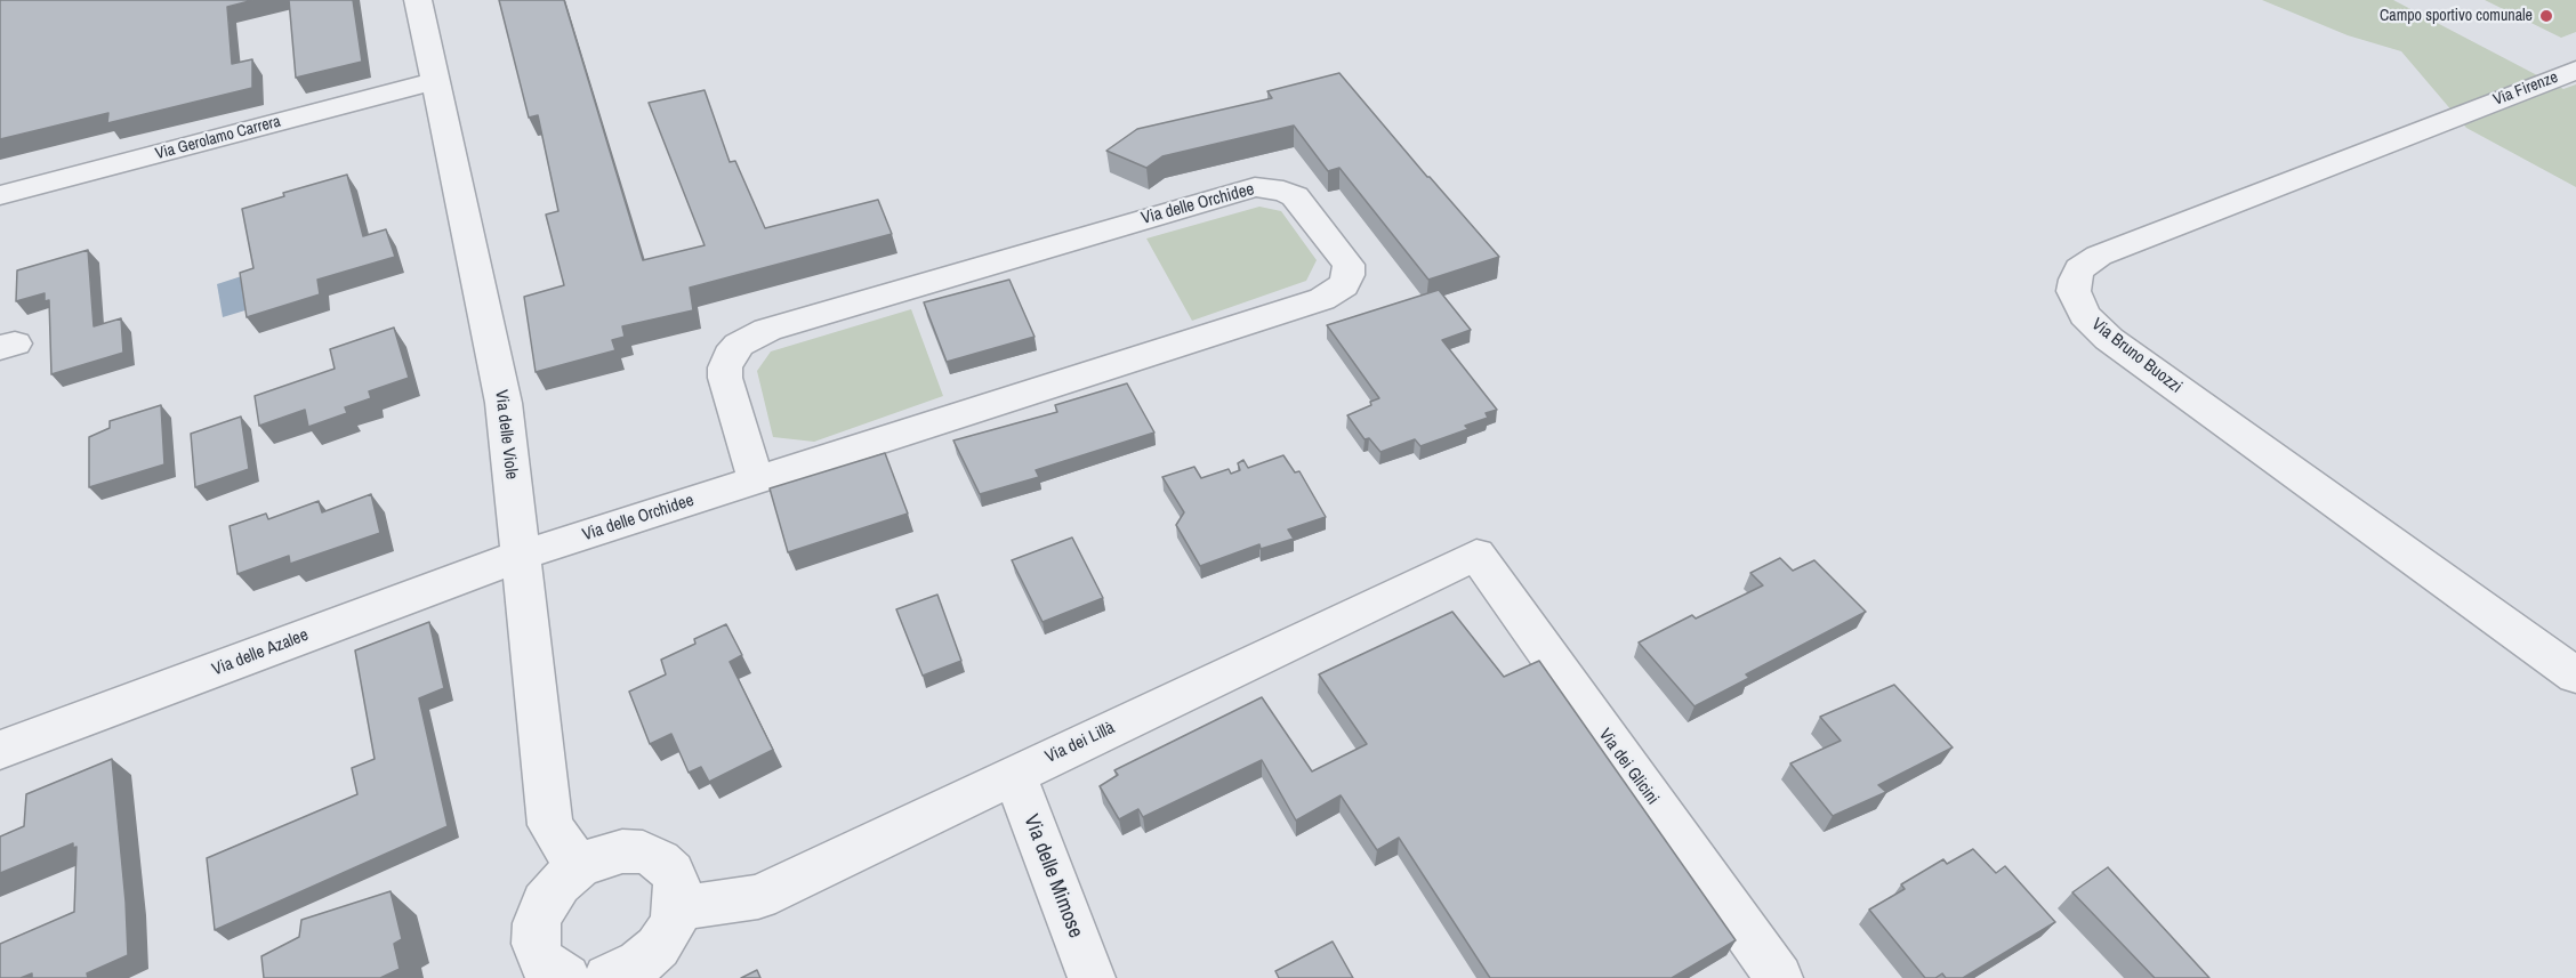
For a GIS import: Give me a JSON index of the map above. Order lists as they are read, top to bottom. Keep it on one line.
{"streets":{"street":["Via Firenze","Via Gerolamo Carrera","Via delle Orchidee","Via Bruno Buozzi","Via delle Viole","Via delle Azalee","Via dei Lillà","Via dei Glicini","Via delle Mimose"]},"crossings":[["Via Firenze","Via Bruno Buozzi"],["Via Gerolamo Carrera","Via delle Viole"],["Via delle Orchidee","Via delle Viole"],["Via delle Orchidee","Via delle Azalee"],["Via delle Viole","Via delle Azalee"],["Via dei Lillà","Via dei Glicini"],["Via dei Lillà","Via delle Mimose"]],"places":["Campo sportivo comunale"]}
